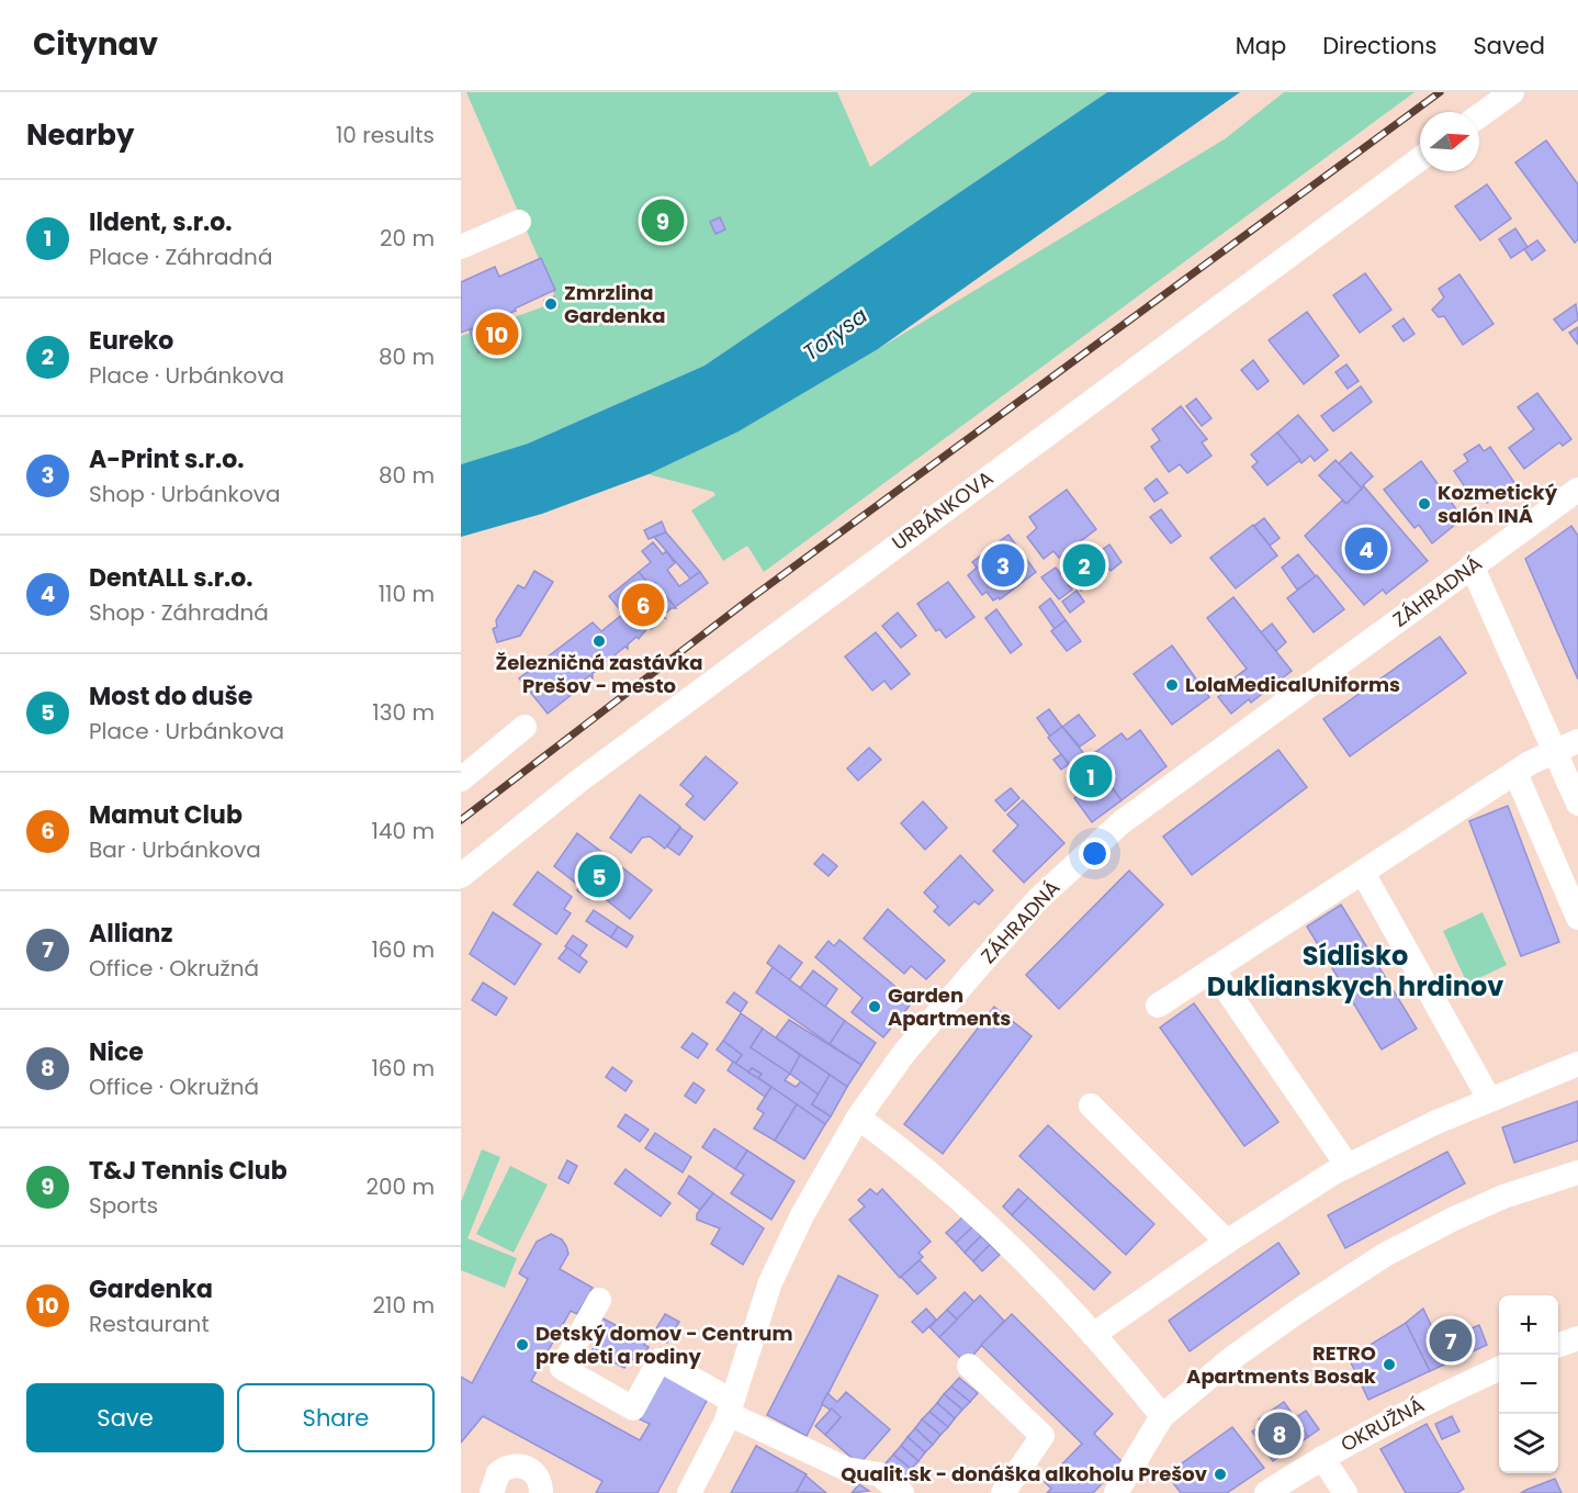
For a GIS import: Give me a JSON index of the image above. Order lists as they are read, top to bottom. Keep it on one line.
{"streets":{"street":["URBÁNKOVA","ZÁHRADNÁ","OKRUŽNÁ"]},"districts":["Sídlisko Duklianskych hrdinov"],"water":["Torysa"],"places":["Zmrzlina Gardenka","Kozmetický salón INÁ","Železničná zastávka Prešov - mesto","LolaMedicalUniforms","Garden Apartments","Detský domov - Centrum pre deti a rodiny","RETRO Apartments Bosak","Qualit.sk - donáška alkoholu Prešov"],"north":"right","page":{"header":"Citynav","nav":["Map","Directions","Saved"],"heading":["Nearby","10 results"],"list":[{"mark":"1","name":"Ildent, s.r.o.","note":"Place · Záhradná","value":"20 m"},{"mark":"2","name":"Eureko","note":"Place · Urbánkova","value":"80 m"},{"mark":"3","name":"A-Print s.r.o.","note":"Shop · Urbánkova","value":"80 m"},{"mark":"4","name":"DentALL s.r.o.","note":"Shop · Záhradná","value":"110 m"},{"mark":"5","name":"Most do duše","note":"Place · Urbánkova","value":"130 m"},{"mark":"6","name":"Mamut Club","note":"Bar · Urbánkova","value":"140 m"},{"mark":"7","name":"Allianz","note":"Office · Okružná","value":"160 m"},{"mark":"8","name":"Nice","note":"Office · Okružná","value":"160 m"},{"mark":"9","name":"T&J Tennis Club","note":"Sports","value":"200 m"},{"mark":"10","name":"Gardenka","note":"Restaurant","value":"210 m"}],"pins":["9","10","4","2","3","6","1","5","7","8"],"map_buttons":["+","−"],"buttons":["Save","Share"]}}
